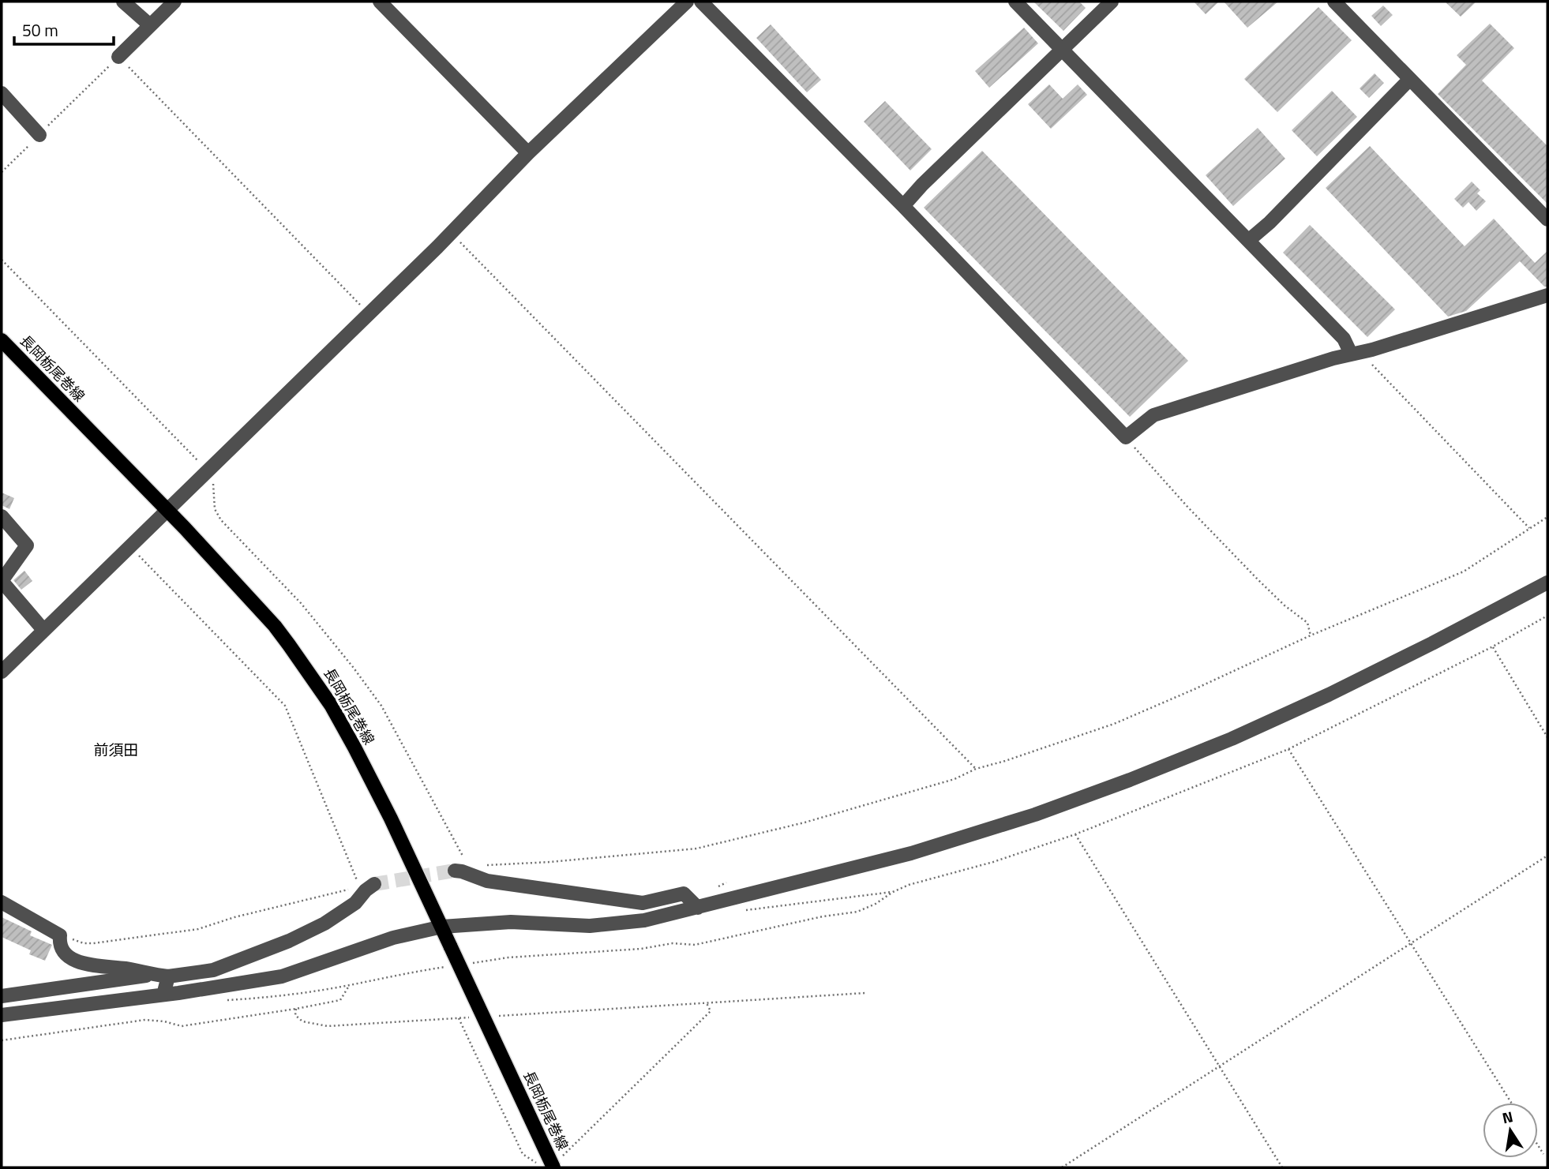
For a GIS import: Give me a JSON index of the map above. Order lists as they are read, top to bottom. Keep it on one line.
{"streets":{"main road":["長岡栃尾巻線"]},"districts":["前須田"],"scale_bar":"50 m","north":"top"}
